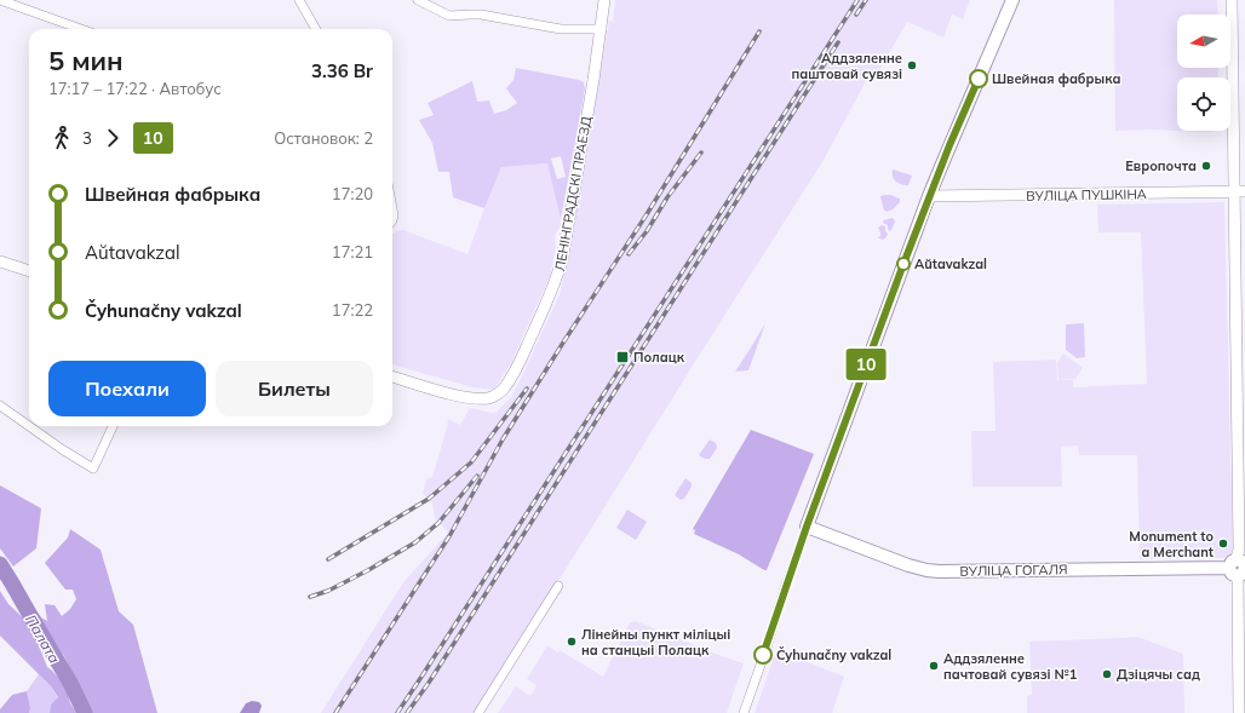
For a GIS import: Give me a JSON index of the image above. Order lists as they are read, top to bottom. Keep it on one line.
{"streets":{"main road":["ВУЛІЦА ГОГАЛЯ"],"street":["ЛЕНІНГРАДСКІ ПРАЕЗД","ВУЛІЦА ПУШКІНА"]},"water":["Палата"],"places":{"other":["Аддзяленне паштовай сувязі","Швейная фабрыка","Европочта","Aŭtavakzal","Monument to a Merchant","Лінейны пункт міліцыі на станцыі Полацк","Čyhunačny vakzal","Аддзяленне пачтовай сувязі №1","Дзіцячы сад"],"transit":["Полацк"]},"lines":["bus line 10"],"north":"left","page":{"on_map":"10","heading":["5 мин","17:17 – 17:22 · Автобус","3.36 Br"],"legs":["3","10","Остановок: 2"],"list":[{"name":"Швейная фабрыка","value":"17:20"},{"name":"Aŭtavakzal","value":"17:21"},{"name":"Čyhunačny vakzal","value":"17:22"}],"buttons":["Поехали","Билеты"]}}
